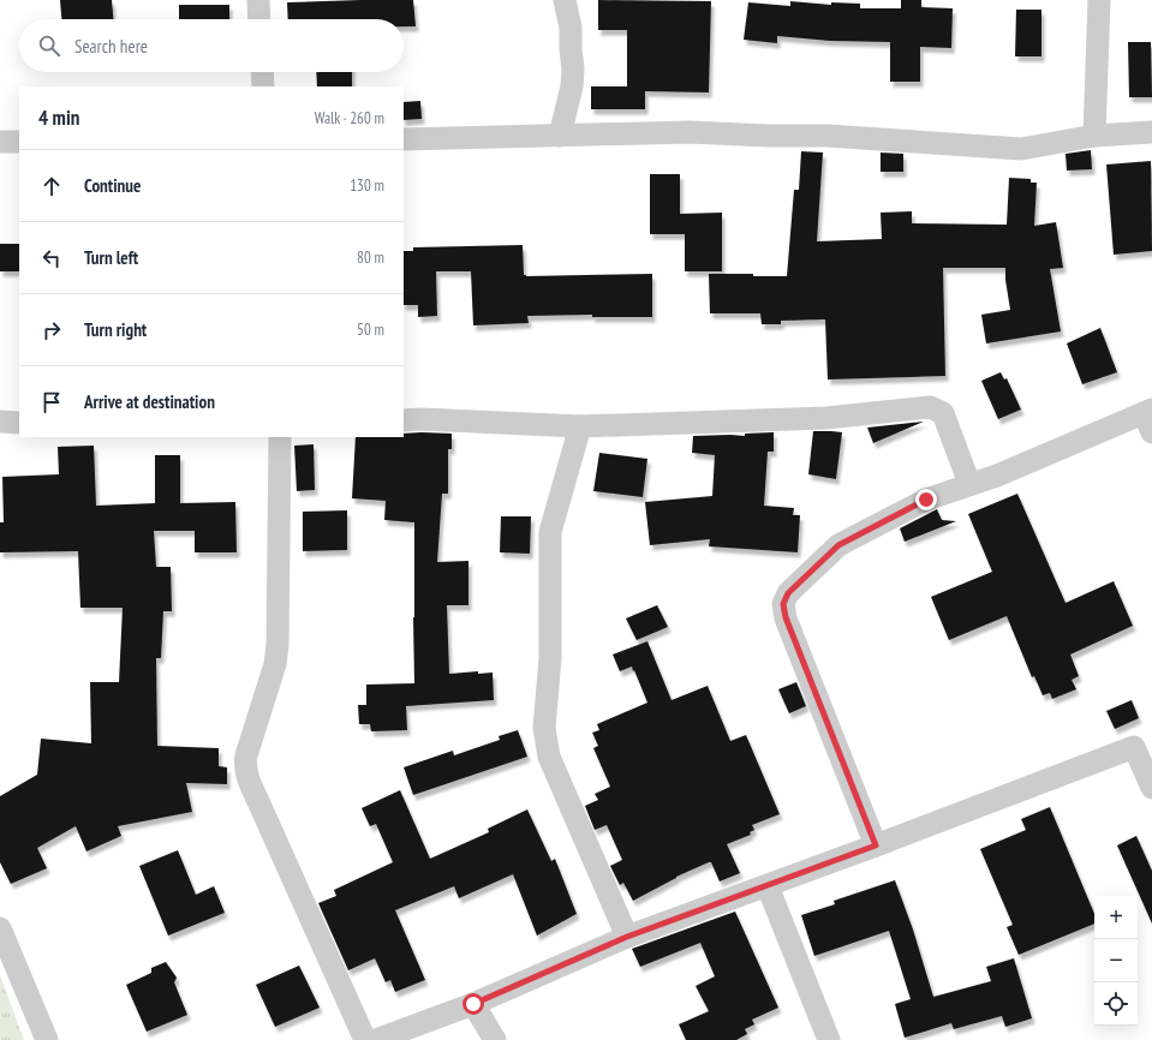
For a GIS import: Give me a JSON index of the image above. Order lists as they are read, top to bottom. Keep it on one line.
{"page":{"search":"Search here","heading":["4 min","Walk · 260 m"],"list":[["Continue","130 m"],["Turn left","80 m"],["Turn right","50 m"],"Arrive at destination"],"map_buttons":["+","−"]}}
